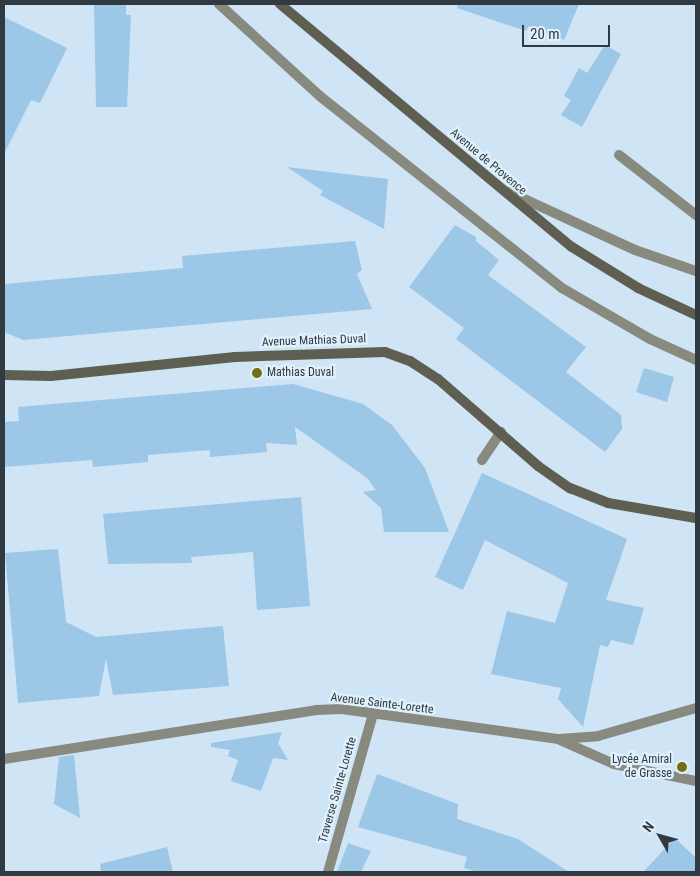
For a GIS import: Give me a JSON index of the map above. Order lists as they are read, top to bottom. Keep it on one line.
{"streets":{"main road":["Avenue de Provence","Avenue Mathias Duval"],"street":["Avenue Sainte-Lorette","Traverse Sainte-Lorette"]},"crossings":[["Avenue Sainte-Lorette","Traverse Sainte-Lorette"]],"places":["Mathias Duval","Lycée Amiral de Grasse"],"scale_bar":"20 m","north":"top left"}
